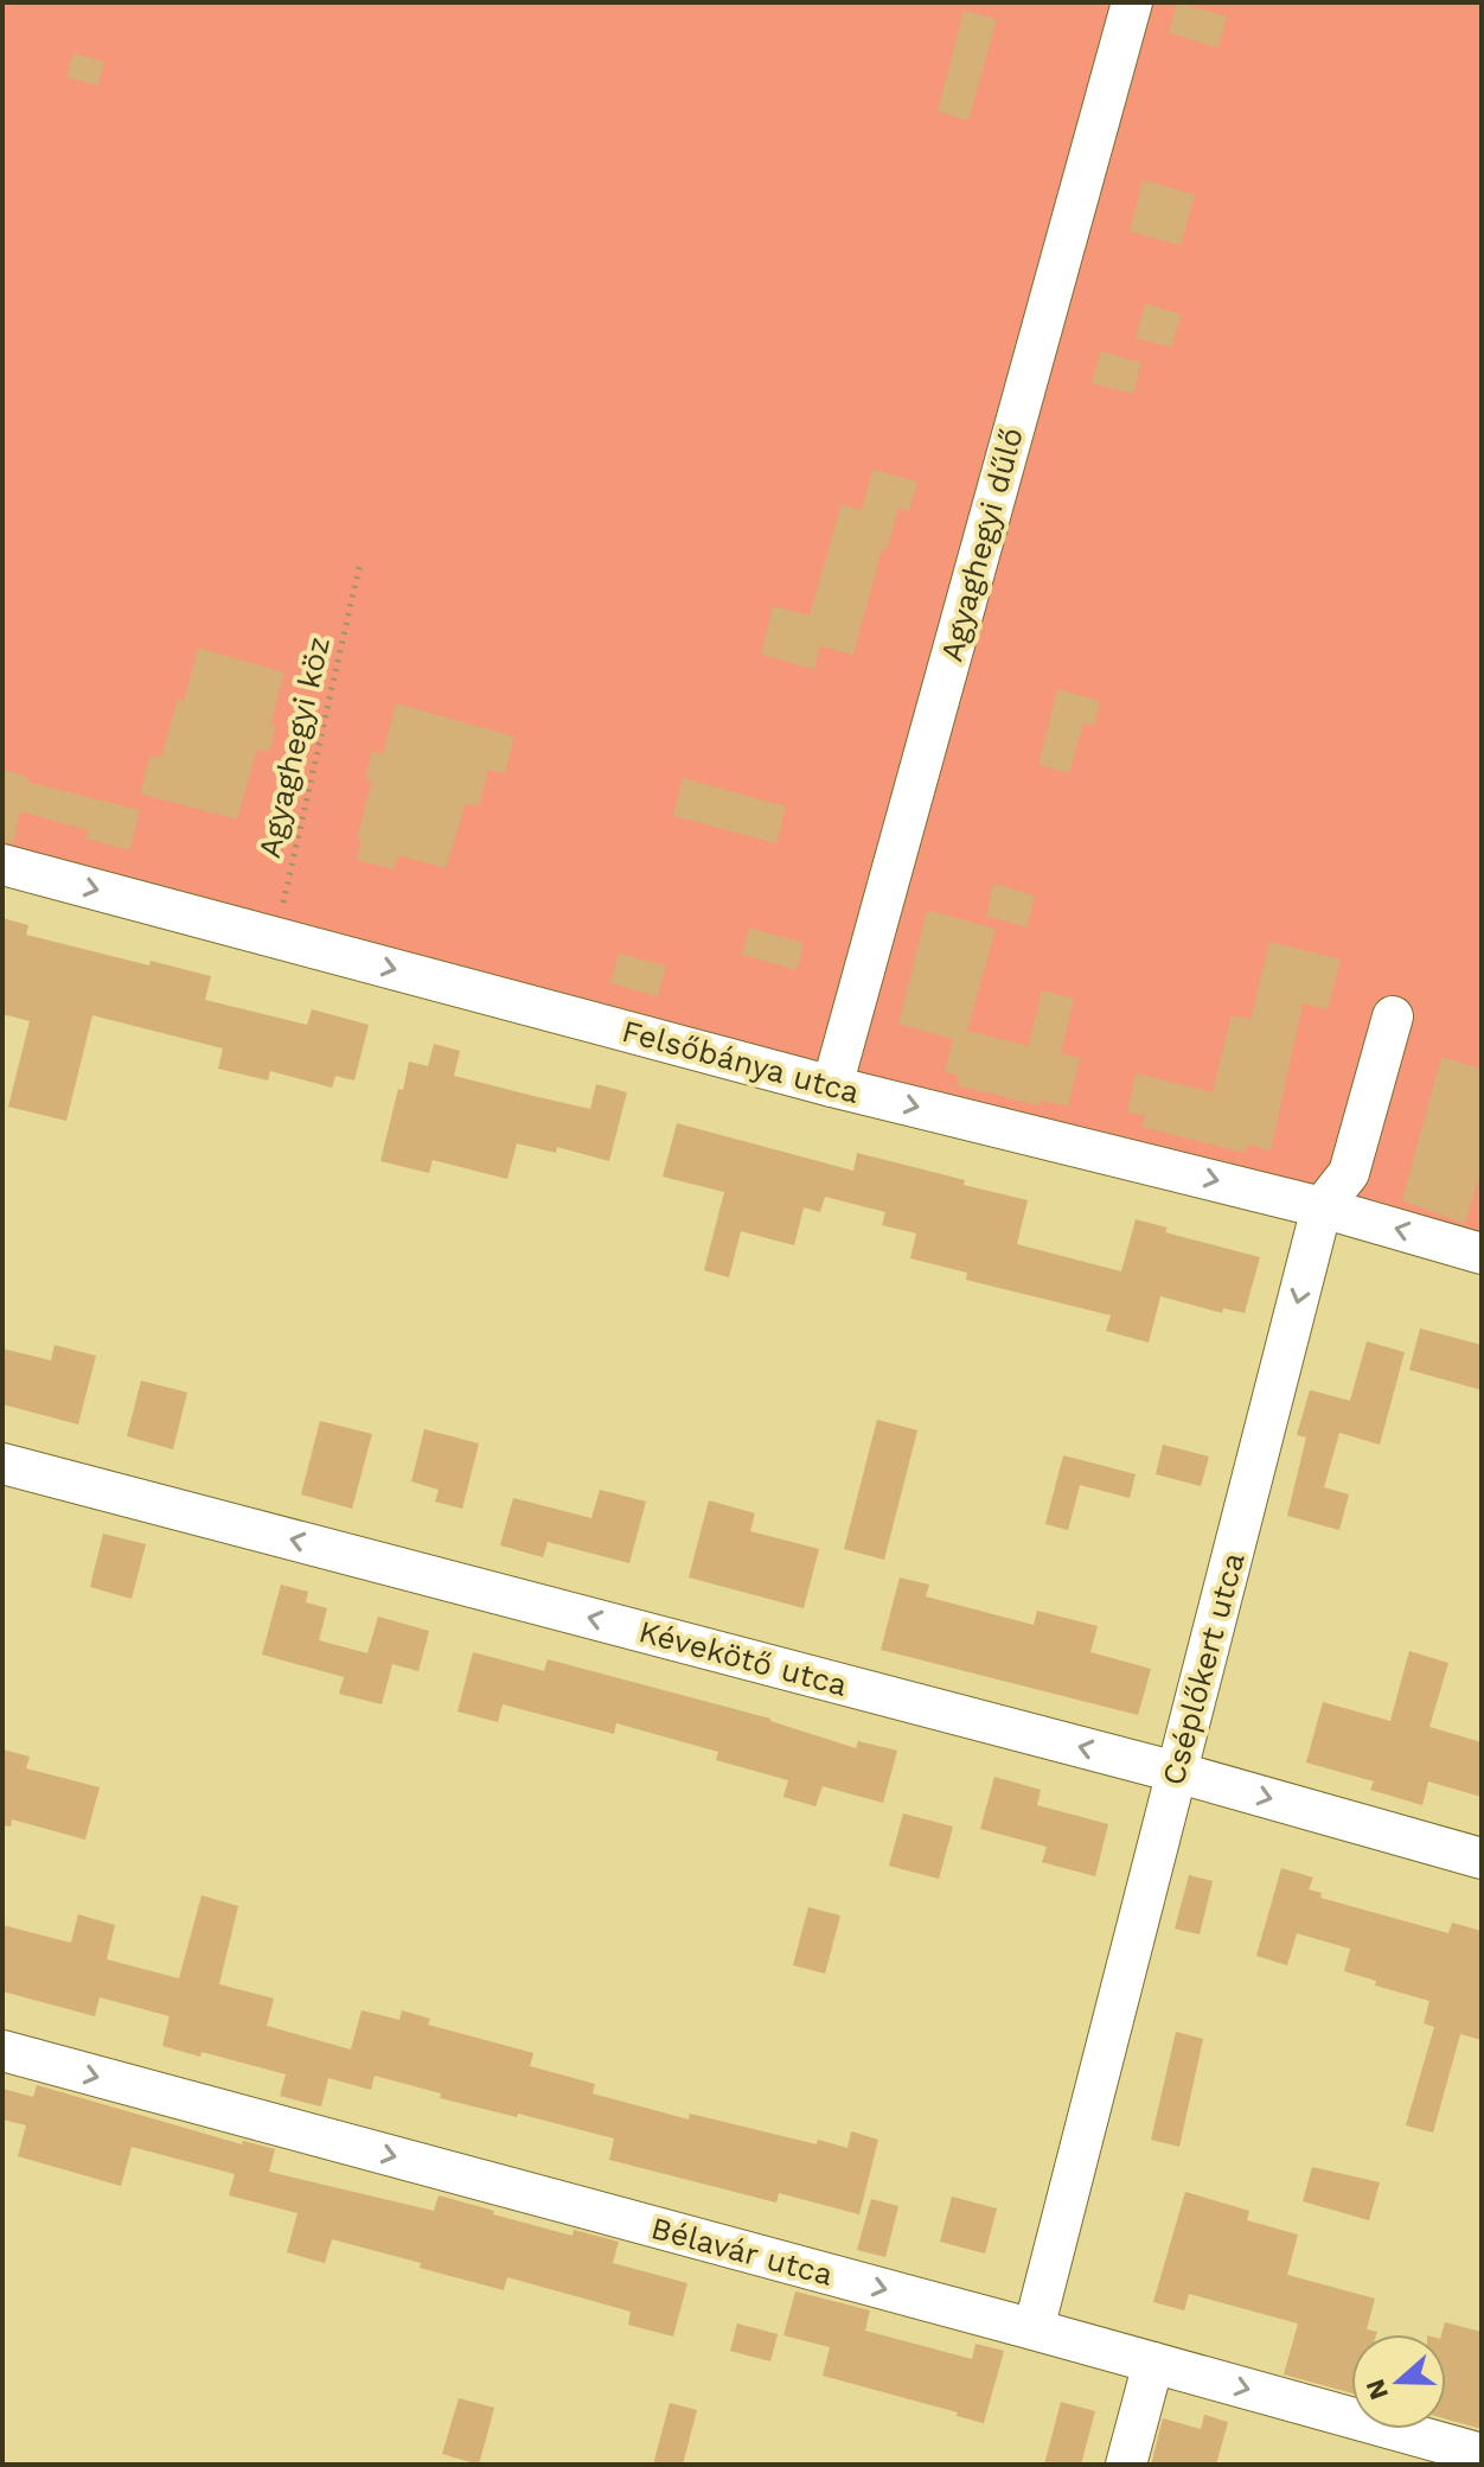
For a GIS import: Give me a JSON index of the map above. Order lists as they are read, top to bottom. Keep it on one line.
{"streets":{"street":["Agyaghegyi dűlő","Felsőbánya utca","Kévekötő utca","Cséplőkert utca","Bélavár utca"],"path":["Agyaghegyi köz"]},"crossings":[["Agyaghegyi dűlő","Felsőbánya utca"],["Agyaghegyi köz","Felsőbánya utca"],["Felsőbánya utca","Cséplőkert utca"],["Kévekötő utca","Cséplőkert utca"],["Cséplőkert utca","Bélavár utca"]],"one_way":["Cséplőkert utca","Bélavár utca"],"north":"left"}
